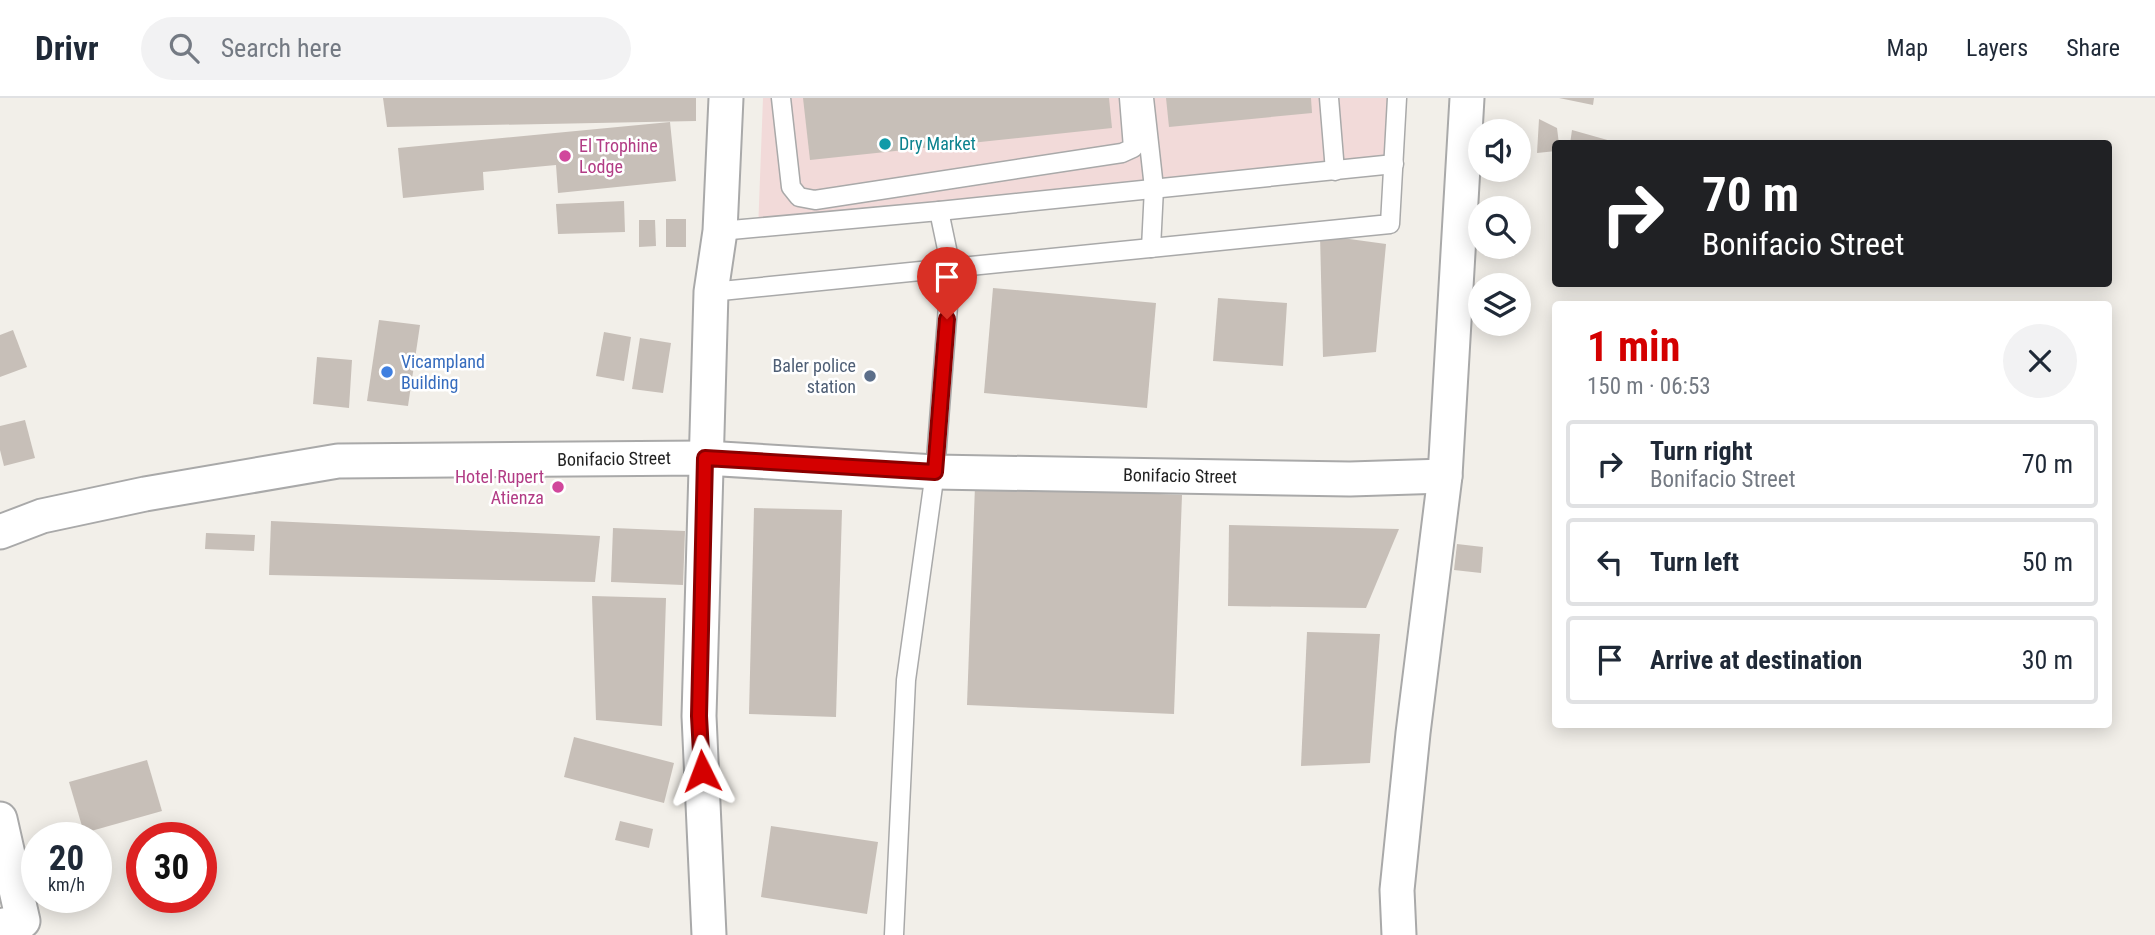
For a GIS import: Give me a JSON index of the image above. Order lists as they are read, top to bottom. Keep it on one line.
{"streets":{"street":["Bonifacio Street"]},"places":["Dry Market","El Trophine Lodge","Vicampland Building","Baler police station","Hotel Rupert Atienza"],"page":{"header":"Drivr","search":"Search here","nav":["Map","Layers","Share"],"turn":["70 m","Bonifacio Street"],"heading":["1 min","150 m · 06:53"],"list":[{"name":"Turn right","note":"Bonifacio Street","value":"70 m"},{"name":"Turn left","value":"50 m"},{"name":"Arrive at destination","value":"30 m"}],"speed":"20 km/h","limit":"30"}}
